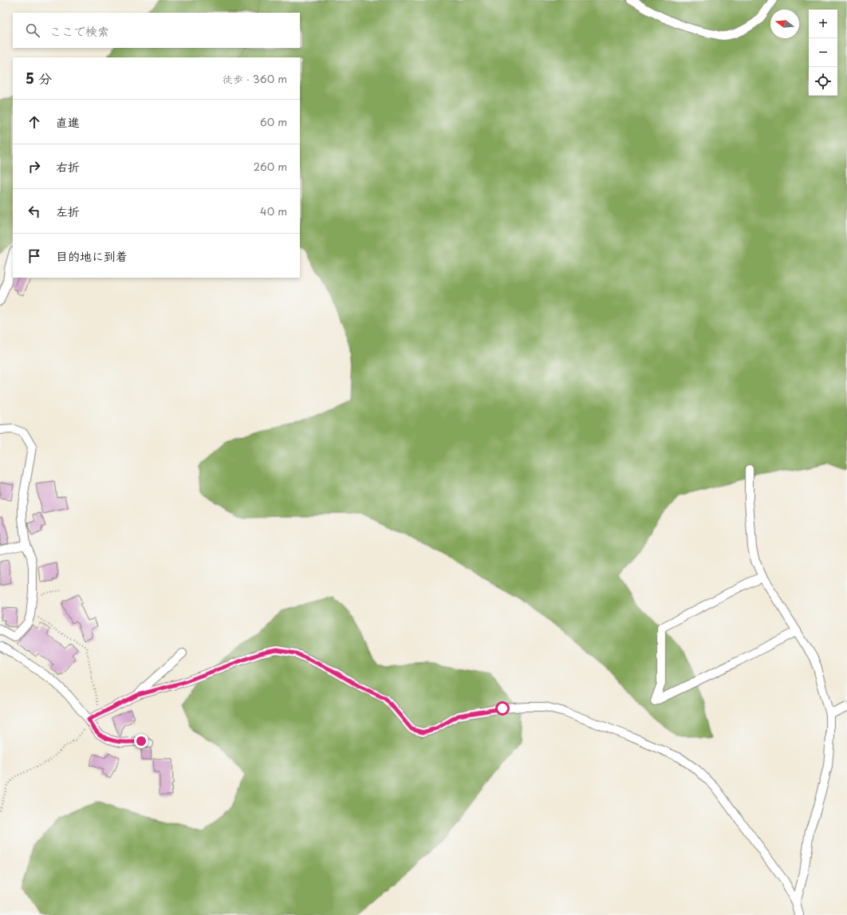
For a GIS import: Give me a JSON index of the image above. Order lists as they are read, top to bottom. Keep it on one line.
{"north":"left","page":{"map_buttons":["+","−"],"search":"ここで検索","heading":["5 分","徒歩 · 360 m"],"list":[["直進","60 m"],["右折","260 m"],["左折","40 m"],"目的地に到着"]}}
